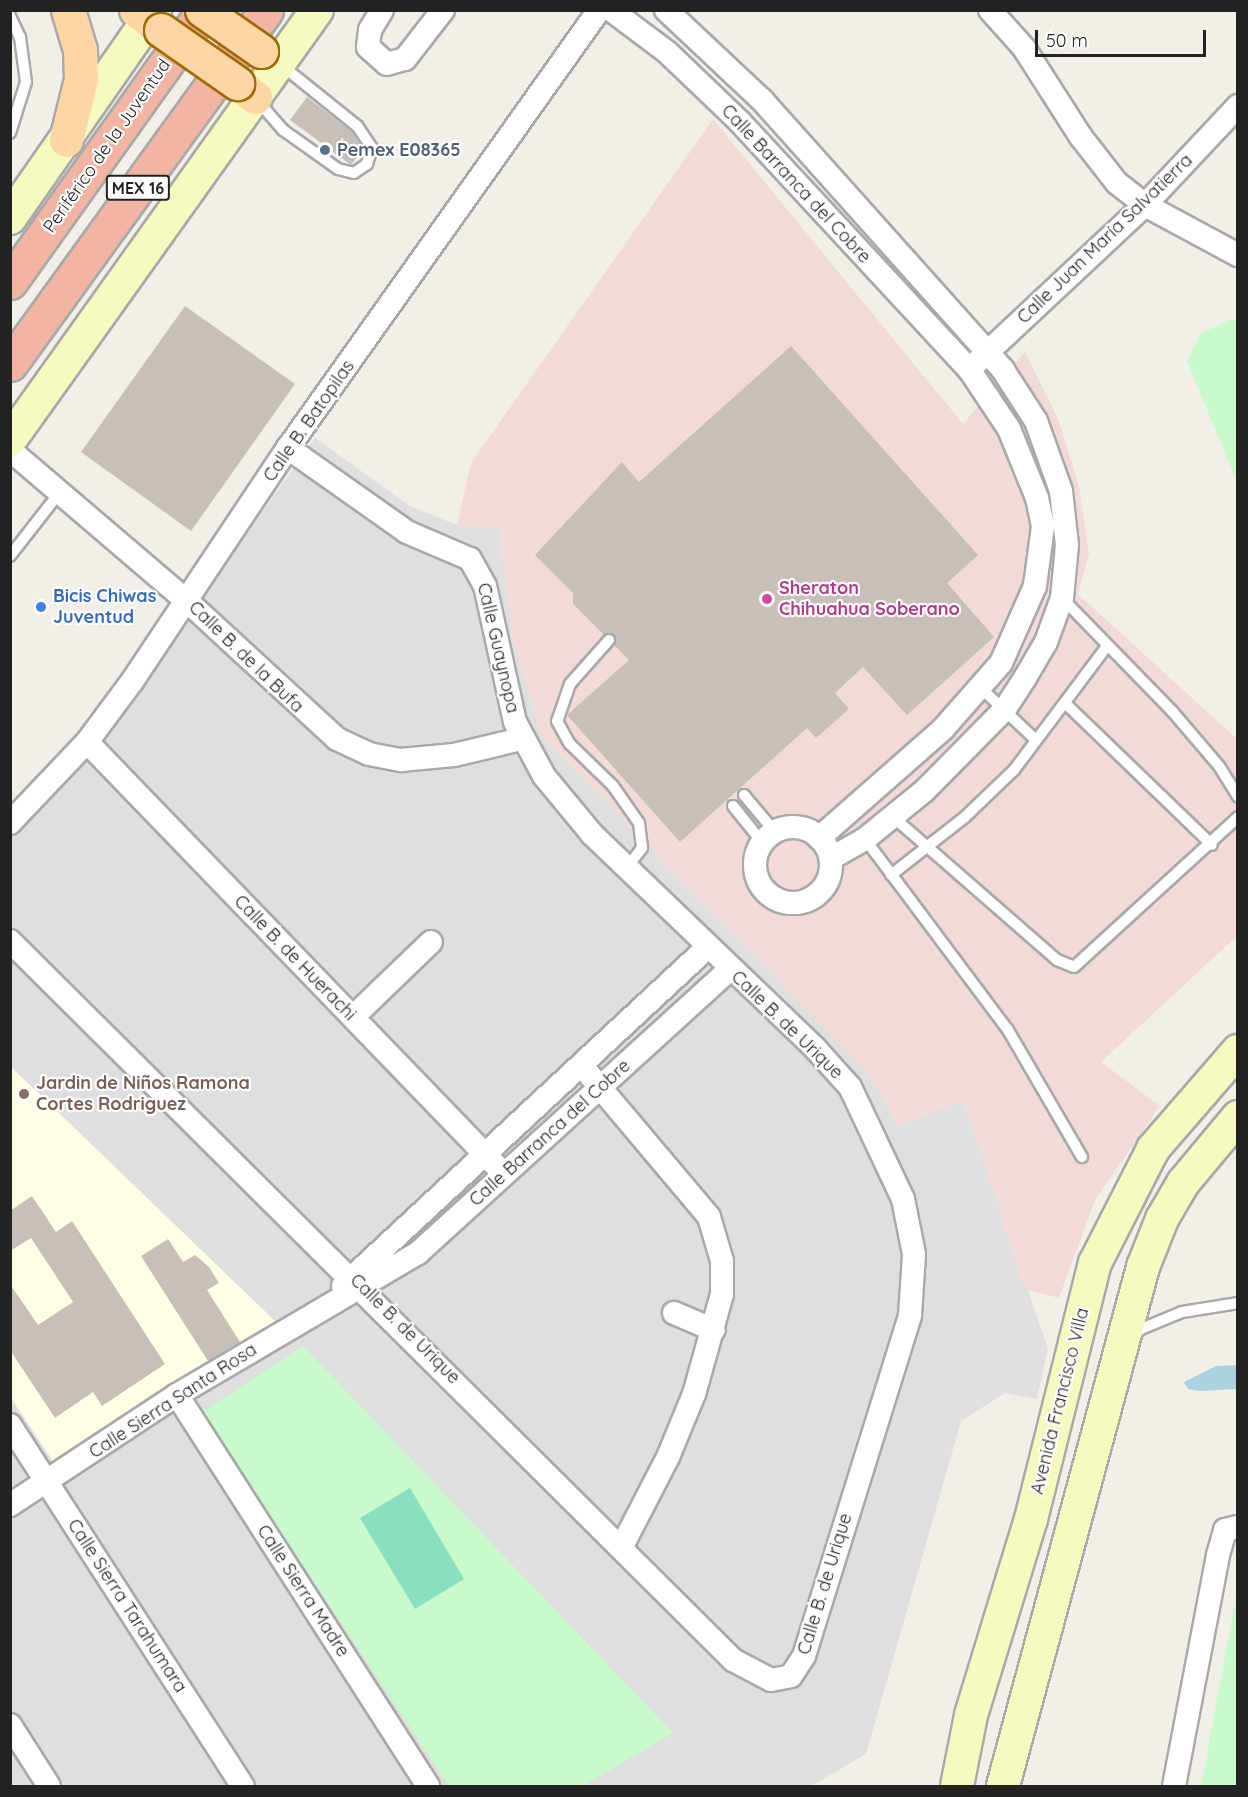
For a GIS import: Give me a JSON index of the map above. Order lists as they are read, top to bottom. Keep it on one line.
{"streets":{"highway":["Periférico de la Juventud","MEX 16"],"main road":["Avenida Francisco Villa"],"street":["Calle Barranca del Cobre","Calle Juan María Salvatierra","Calle B. Batopilas","Calle Guaynopa","Calle B. de la Bufa","Calle B. de Huerachi","Calle B. de Urique","Calle Sierra Santa Rosa","Calle Sierra Madre","Calle Sierra Tarahumara"]},"crossings":[["Calle Barranca del Cobre","Calle Juan María Salvatierra"],["Calle Barranca del Cobre","Calle B. de Huerachi"],["Calle Barranca del Cobre","Calle B. de Urique"],["Calle Barranca del Cobre","Calle Sierra Santa Rosa"],["Calle B. Batopilas","Calle Guaynopa"],["Calle B. Batopilas","Calle B. de la Bufa"],["Calle B. Batopilas","Calle B. de Huerachi"],["Calle Guaynopa","Calle B. de la Bufa"],["Calle Guaynopa","Calle B. de Urique"],["Calle B. de la Bufa","Calle B. de Urique"],["Calle B. de Urique","Calle Sierra Santa Rosa"],["Calle Sierra Santa Rosa","Calle Sierra Madre"],["Calle Sierra Santa Rosa","Calle Sierra Tarahumara"]],"places":["Pemex E08365","Sheraton Chihuahua Soberano","Bicis Chiwas Juventud","Jardin de Niños Ramona Cortes Rodriguez"],"scale_bar":"50 m"}
